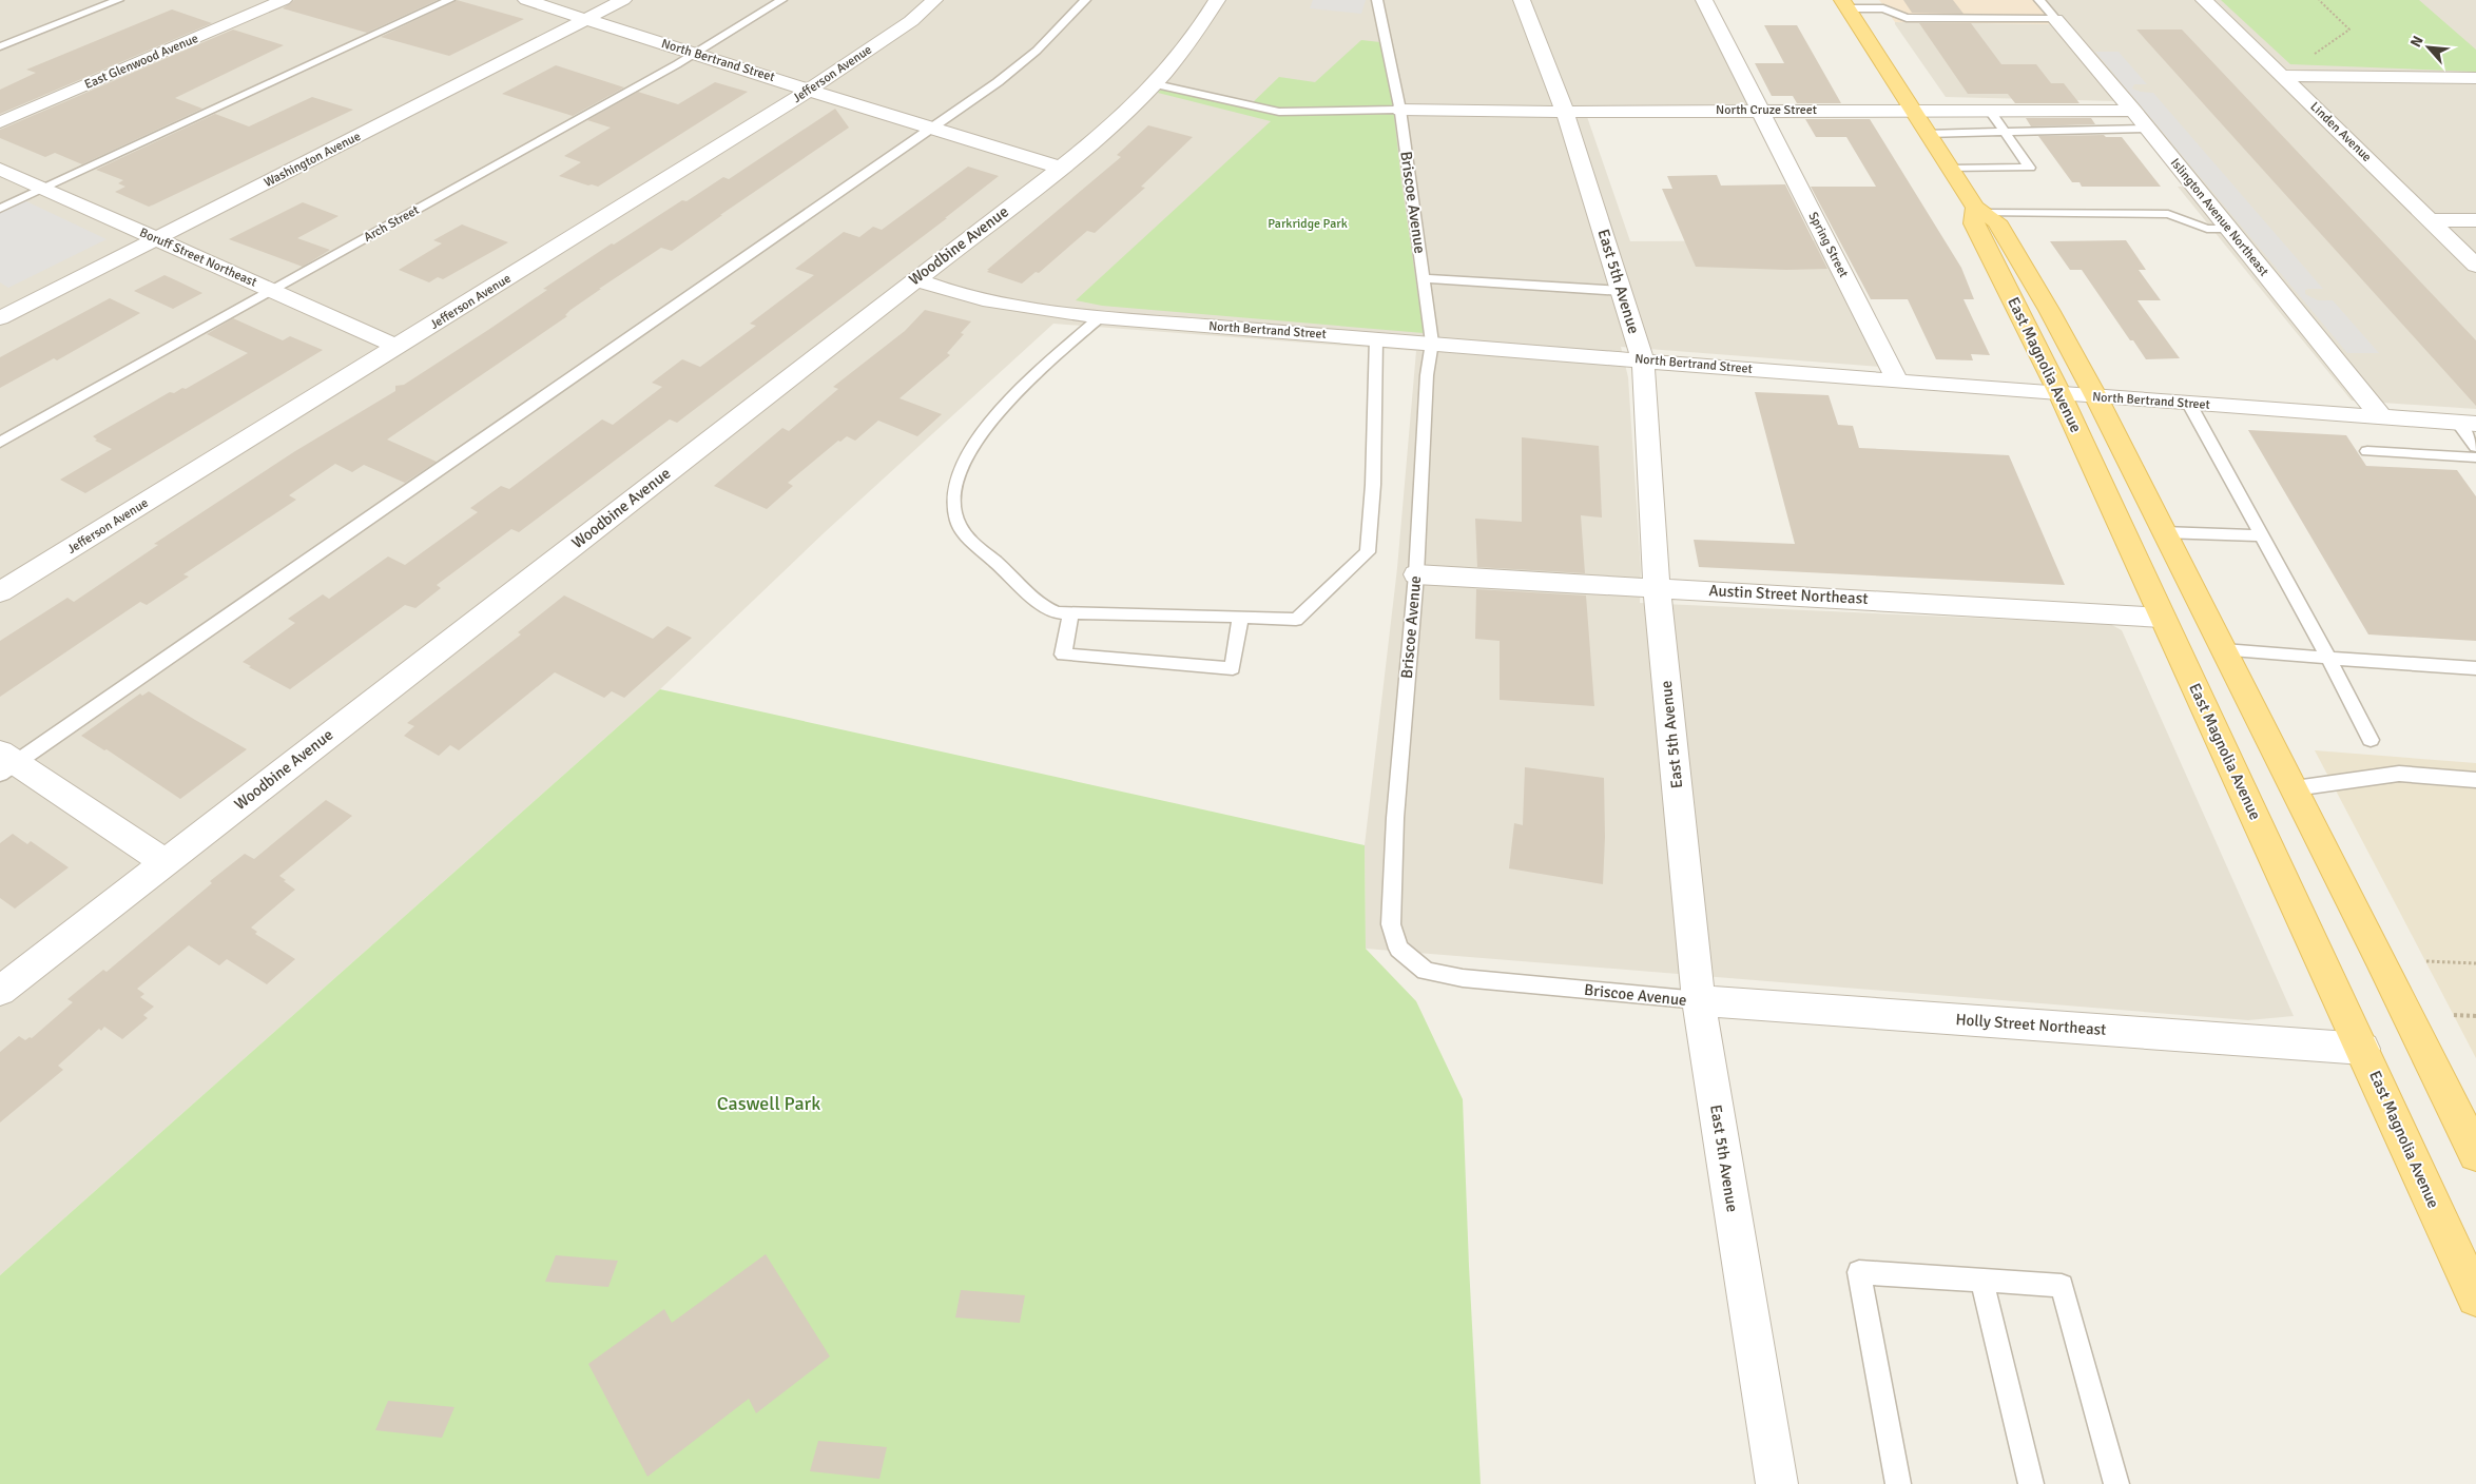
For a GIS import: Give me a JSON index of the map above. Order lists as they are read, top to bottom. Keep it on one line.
{"streets":{"main road":["East Magnolia Avenue"],"street":["North Bertrand Street","East Glenwood Avenue","Jefferson Avenue","North Cruze Street","Linden Avenue","Washington Avenue","Islington Avenue Northeast","Spring Street","Woodbine Avenue","Boruff Street Northeast","East 5th Avenue","Austin Street Northeast","Holly Street Northeast"],"lane":["Briscoe Avenue","Arch Street"]},"crossings":[["North Bertrand Street","Jefferson Avenue"],["North Bertrand Street","Washington Avenue"],["North Bertrand Street","Briscoe Avenue"],["North Bertrand Street","Islington Avenue Northeast"],["North Bertrand Street","Arch Street"],["North Bertrand Street","Spring Street"],["North Bertrand Street","Woodbine Avenue"],["North Bertrand Street","East 5th Avenue"],["North Bertrand Street","East Magnolia Avenue"],["Jefferson Avenue","Boruff Street Northeast"],["North Cruze Street","Briscoe Avenue"],["North Cruze Street","Islington Avenue Northeast"],["North Cruze Street","Spring Street"],["North Cruze Street","East 5th Avenue"],["North Cruze Street","East Magnolia Avenue"],["Washington Avenue","Boruff Street Northeast"],["Briscoe Avenue","East 5th Avenue"],["Briscoe Avenue","Austin Street Northeast"],["Briscoe Avenue","Holly Street Northeast"],["Arch Street","Boruff Street Northeast"],["East 5th Avenue","Austin Street Northeast"],["East 5th Avenue","Holly Street Northeast"],["East Magnolia Avenue","Austin Street Northeast"],["East Magnolia Avenue","Holly Street Northeast"]],"parks":["Parkridge Park","Caswell Park"],"north":"top left"}
